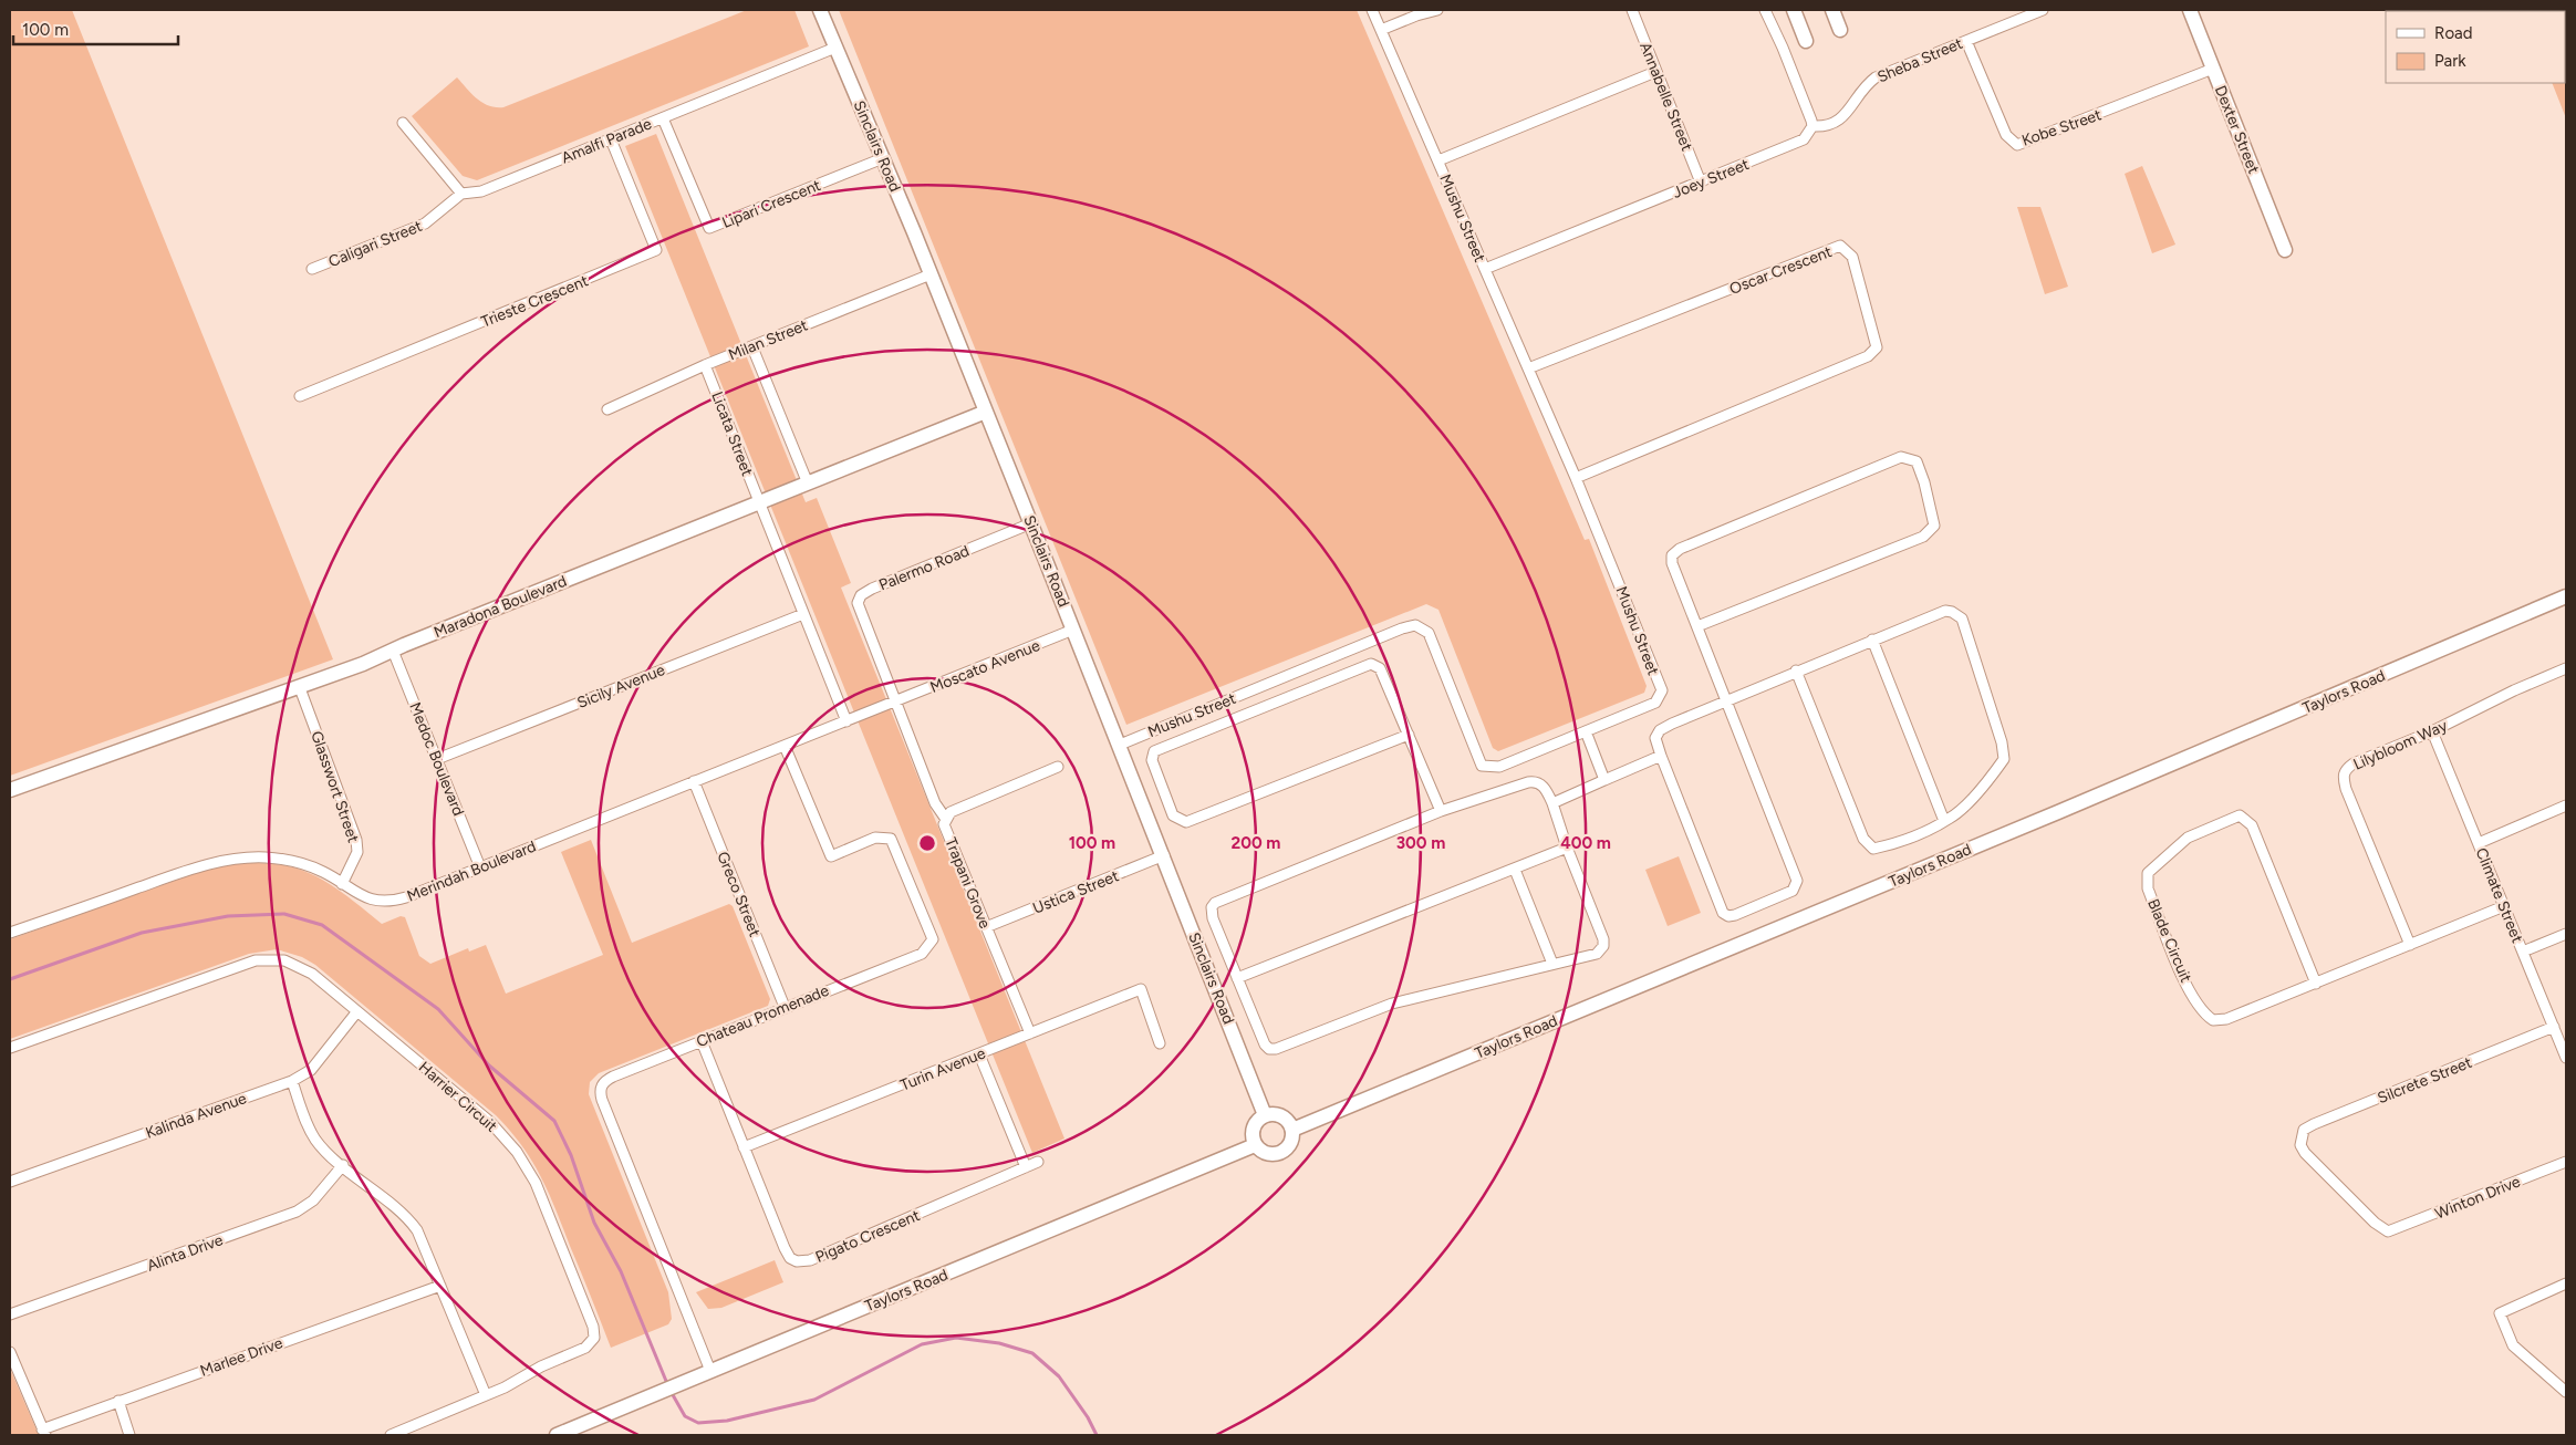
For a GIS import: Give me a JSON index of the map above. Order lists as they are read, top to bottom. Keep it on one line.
{"streets":{"street":["Sheba Street","Annabelle Street","Kobe Street","Dexter Street","Amalfi Parade","Sinclairs Road","Joey Street","Lipari Crescent","Mushu Street","Caligari Street","Oscar Crescent","Trieste Crescent","Milan Street","Licata Street","Palermo Road","Maradona Boulevard","Moscato Avenue","Sicily Avenue","Taylors Road","Lilybloom Way","Medoc Boulevard","Glasswort Street","Merindah Boulevard","Trapani Grove","Ustica Street","Greco Street","Climate Street","Blade Circuit","Chateau Promenade","Turin Avenue","Silcrete Street","Harrier Circuit","Kalinda Avenue","Winton Drive","Pigato Crescent","Alinta Drive","Marlee Drive"]},"crossings":[["Sheba Street","Kobe Street"],["Sheba Street","Joey Street"],["Annabelle Street","Joey Street"],["Kobe Street","Dexter Street"],["Amalfi Parade","Sinclairs Road"],["Amalfi Parade","Lipari Crescent"],["Amalfi Parade","Caligari Street"],["Amalfi Parade","Trieste Crescent"],["Sinclairs Road","Lipari Crescent"],["Sinclairs Road","Mushu Street"],["Sinclairs Road","Milan Street"],["Sinclairs Road","Palermo Road"],["Sinclairs Road","Maradona Boulevard"],["Sinclairs Road","Moscato Avenue"],["Sinclairs Road","Taylors Road"],["Sinclairs Road","Ustica Street"],["Joey Street","Mushu Street"],["Mushu Street","Oscar Crescent"],["Milan Street","Licata Street"],["Licata Street","Maradona Boulevard"],["Licata Street","Sicily Avenue"],["Licata Street","Merindah Boulevard"],["Palermo Road","Moscato Avenue"],["Palermo Road","Merindah Boulevard"],["Palermo Road","Trapani Grove"],["Maradona Boulevard","Medoc Boulevard"],["Maradona Boulevard","Glasswort Street"],["Moscato Avenue","Merindah Boulevard"],["Sicily Avenue","Medoc Boulevard"],["Taylors Road","Chateau Promenade"],["Lilybloom Way","Climate Street"],["Lilybloom Way","Blade Circuit"],["Medoc Boulevard","Merindah Boulevard"],["Glasswort Street","Merindah Boulevard"],["Merindah Boulevard","Greco Street"],["Merindah Boulevard","Chateau Promenade"],["Trapani Grove","Ustica Street"],["Trapani Grove","Turin Avenue"],["Greco Street","Chateau Promenade"],["Climate Street","Blade Circuit"],["Climate Street","Silcrete Street"],["Chateau Promenade","Pigato Crescent"],["Turin Avenue","Pigato Crescent"],["Silcrete Street","Winton Drive"],["Harrier Circuit","Kalinda Avenue"]],"legend":["Road","Park"],"scale_bar":"100 m","rings":["100 m","200 m","300 m","400 m"]}
